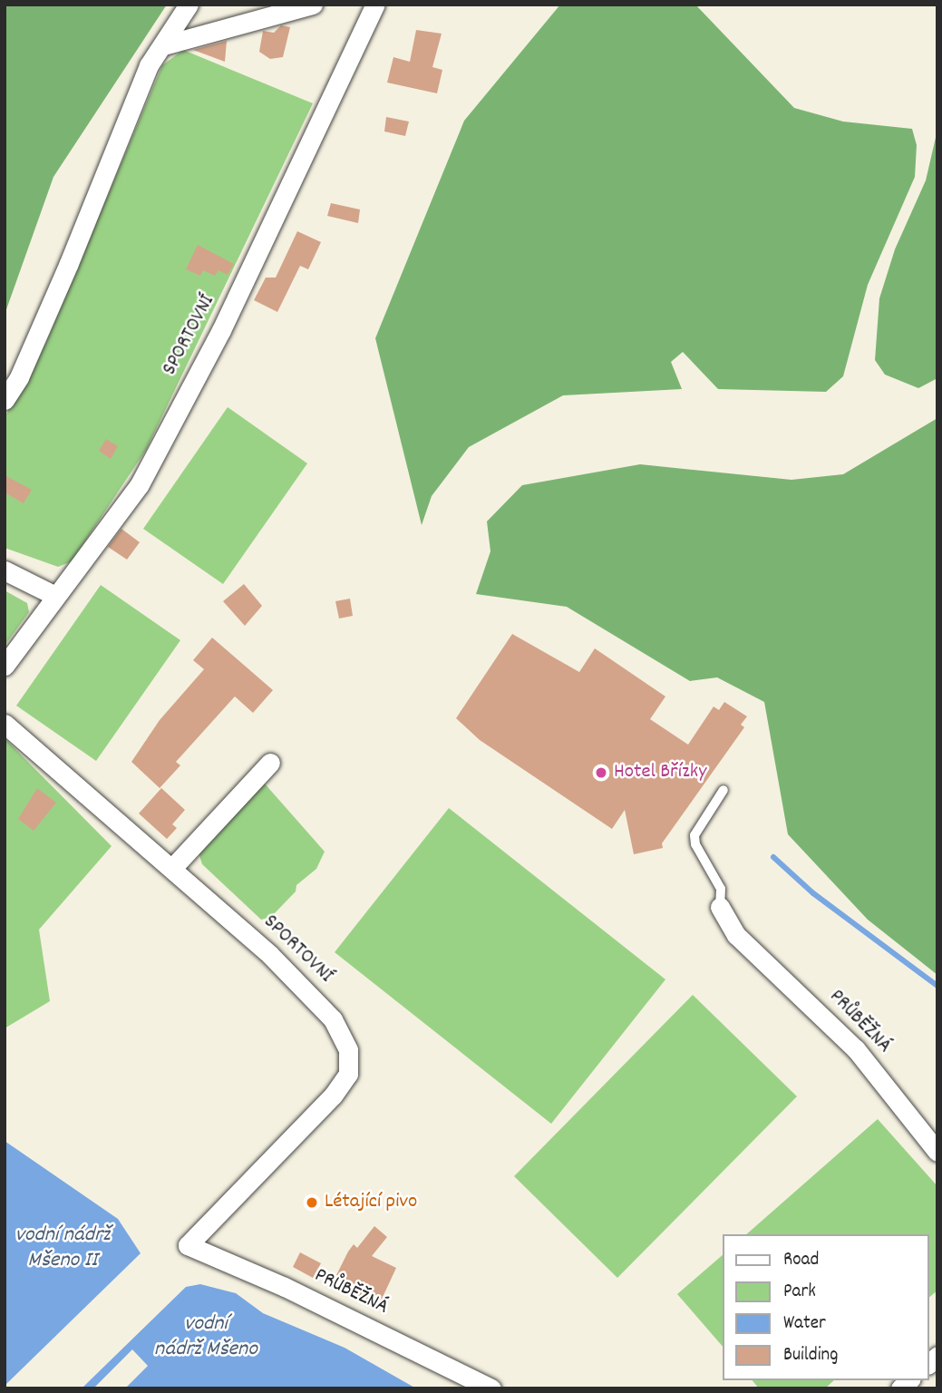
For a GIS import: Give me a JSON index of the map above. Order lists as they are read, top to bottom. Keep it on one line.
{"streets":{"street":["SPORTOVNÍ","PRŮBĚŽNÁ"]},"crossings":[["SPORTOVNÍ","PRŮBĚŽNÁ"]],"water":["vodní nádrž Mšeno II","vodní nádrž Mšeno"],"places":["Hotel Břízky","Létající pivo"],"legend":["Road","Park","Water","Building"]}
